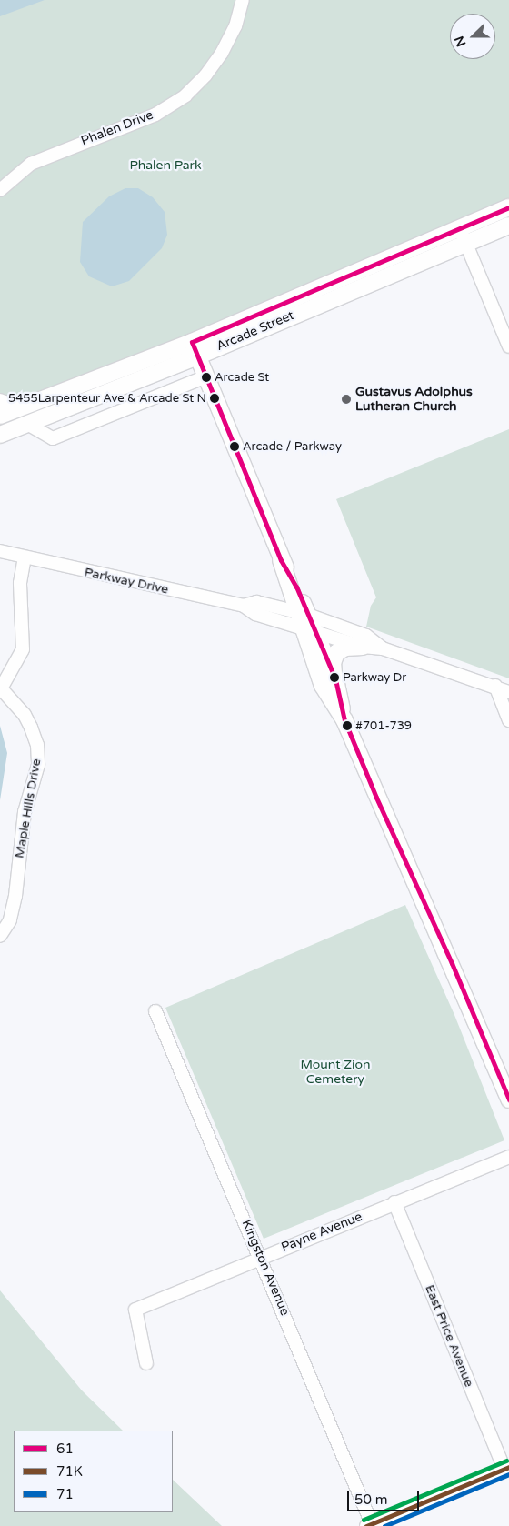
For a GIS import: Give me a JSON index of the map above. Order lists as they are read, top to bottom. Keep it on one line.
{"streets":{"main road":["Arcade Street"],"street":["Phalen Drive","Parkway Drive","Maple Hills Drive","Payne Avenue","Kingston Avenue","East Price Avenue"]},"crossings":[["Parkway Drive","Maple Hills Drive"],["Payne Avenue","Kingston Avenue"],["Payne Avenue","East Price Avenue"]],"parks":["Phalen Park","Mount Zion Cemetery"],"places":["Arcade St","5455Larpenteur Ave & Arcade St N","Gustavus Adolphus Lutheran Church","Arcade / Parkway","Parkway Dr","#701-739"],"lines":["transit line 61","transit line 71K","transit line 71"],"legend":["61","71K","71"],"scale_bar":"50 m","north":"left"}
